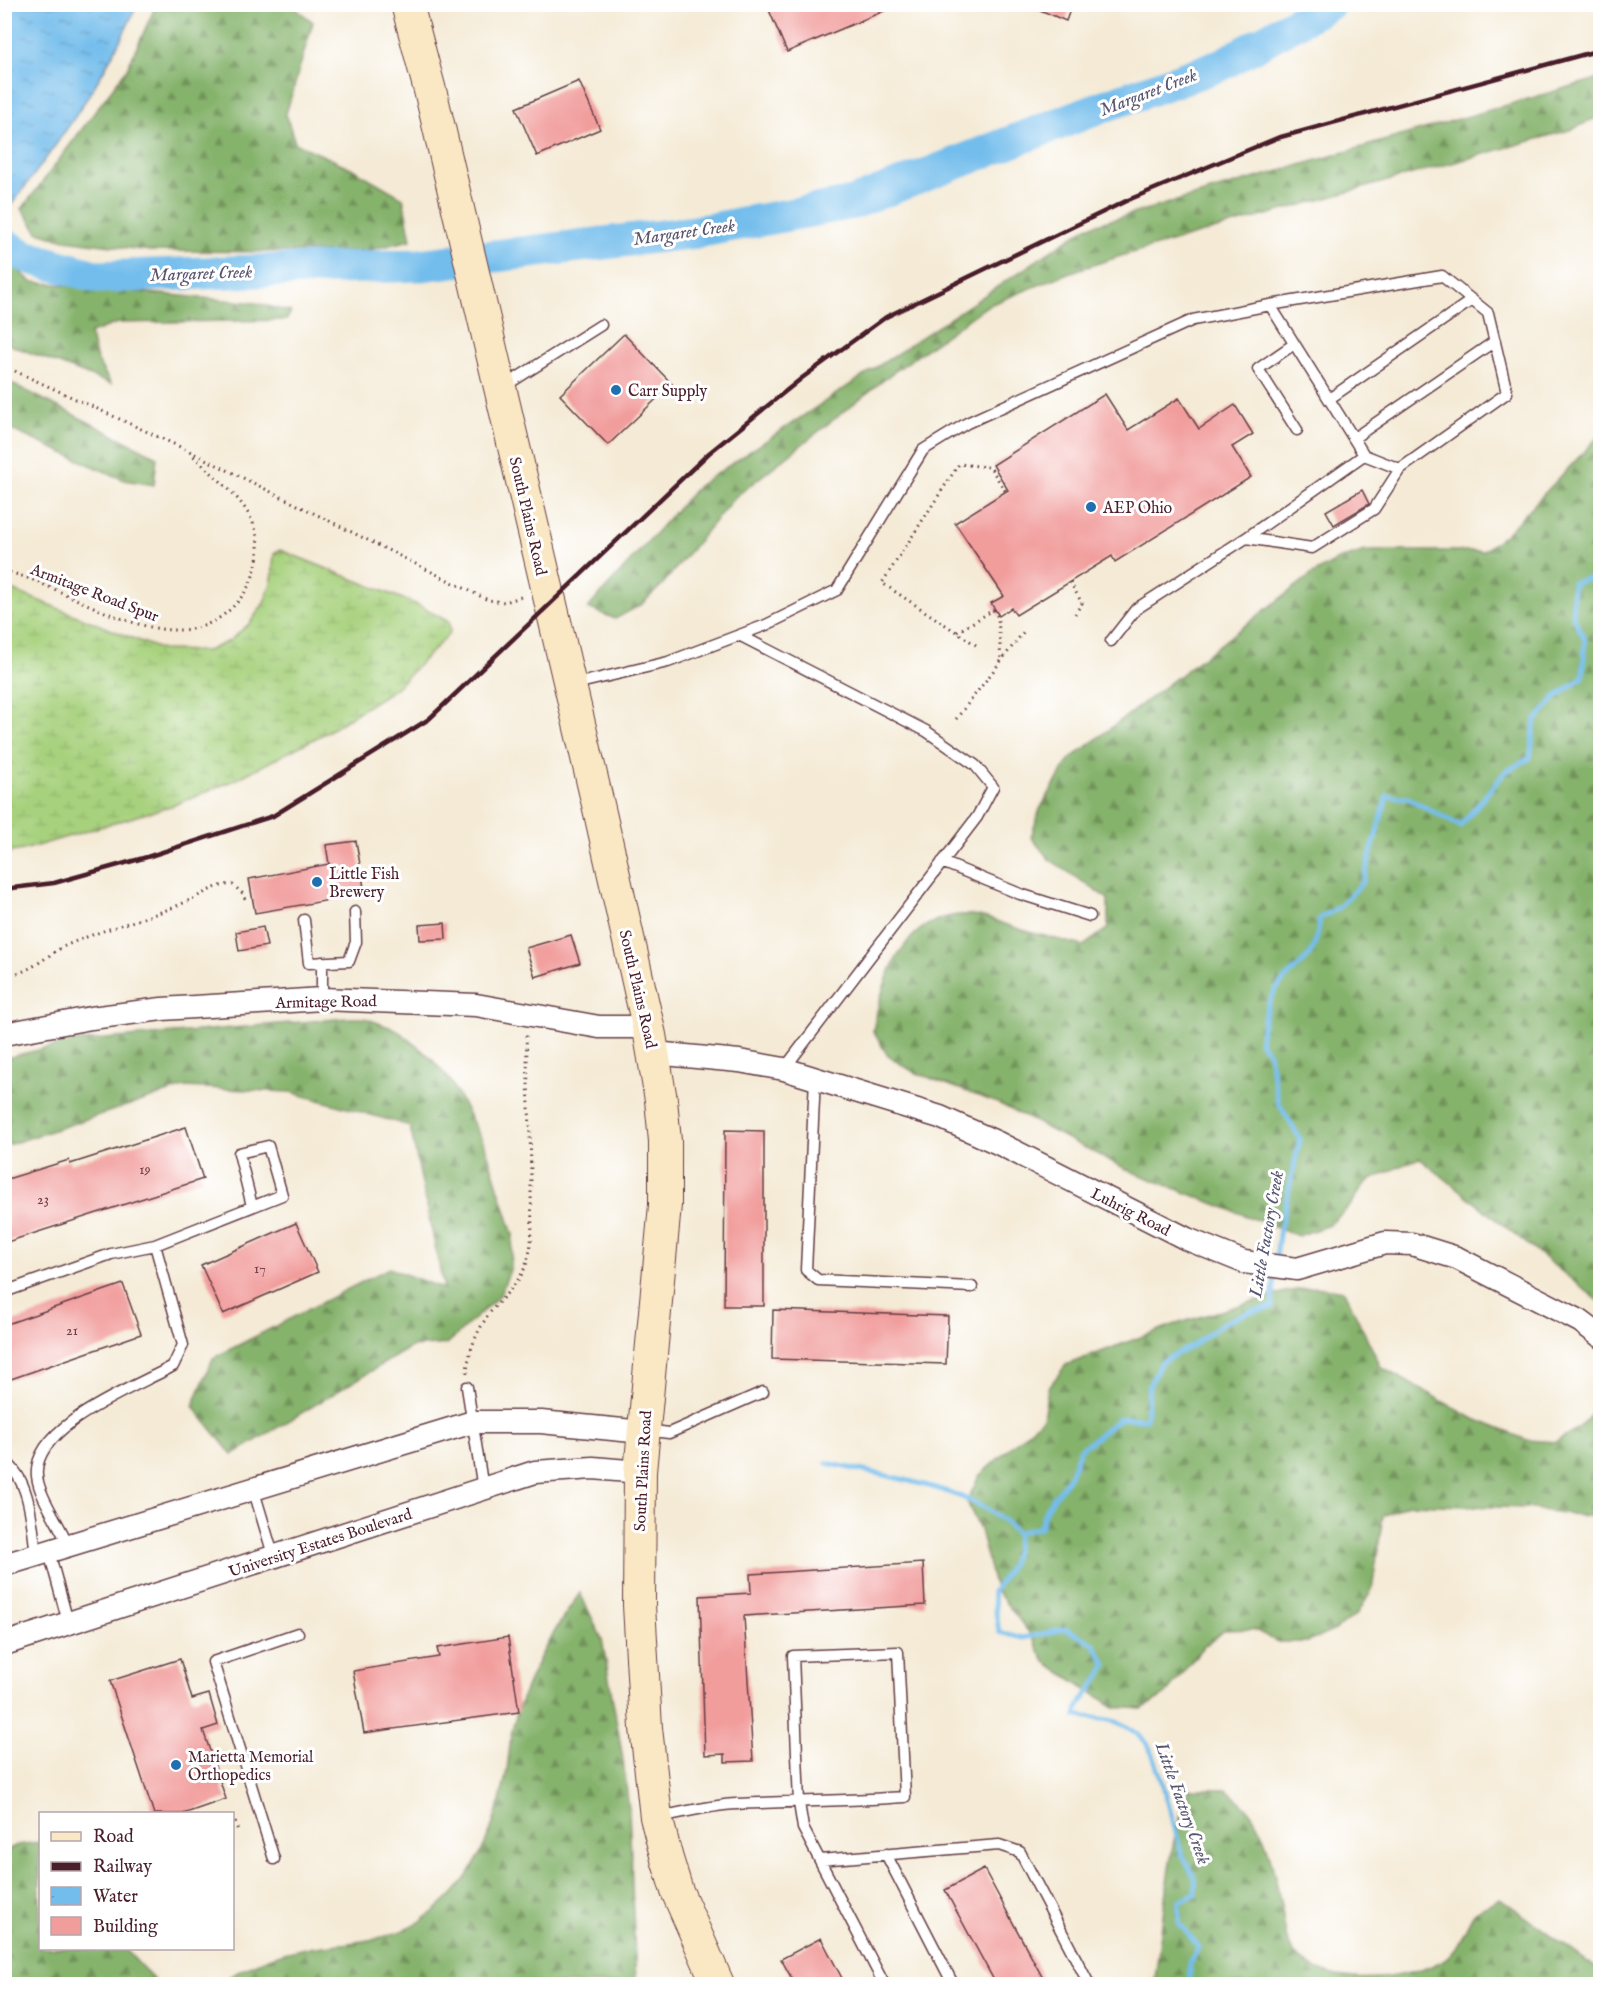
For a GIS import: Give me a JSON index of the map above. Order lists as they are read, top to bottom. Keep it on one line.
{"streets":{"main road":["South Plains Road"],"street":["Armitage Road","Luhrig Road","University Estates Boulevard"],"path":["Armitage Road Spur"]},"crossings":[["South Plains Road","Armitage Road"],["South Plains Road","Luhrig Road"],["South Plains Road","University Estates Boulevard"],["Armitage Road","Luhrig Road"]],"water":["Margaret Creek","Little Factory Creek"],"places":["Carr Supply","AEP Ohio","Little Fish Brewery","Marietta Memorial Orthopedics"],"house_numbers":["19","23","17","21"],"legend":["Road","Railway","Water","Building"]}
